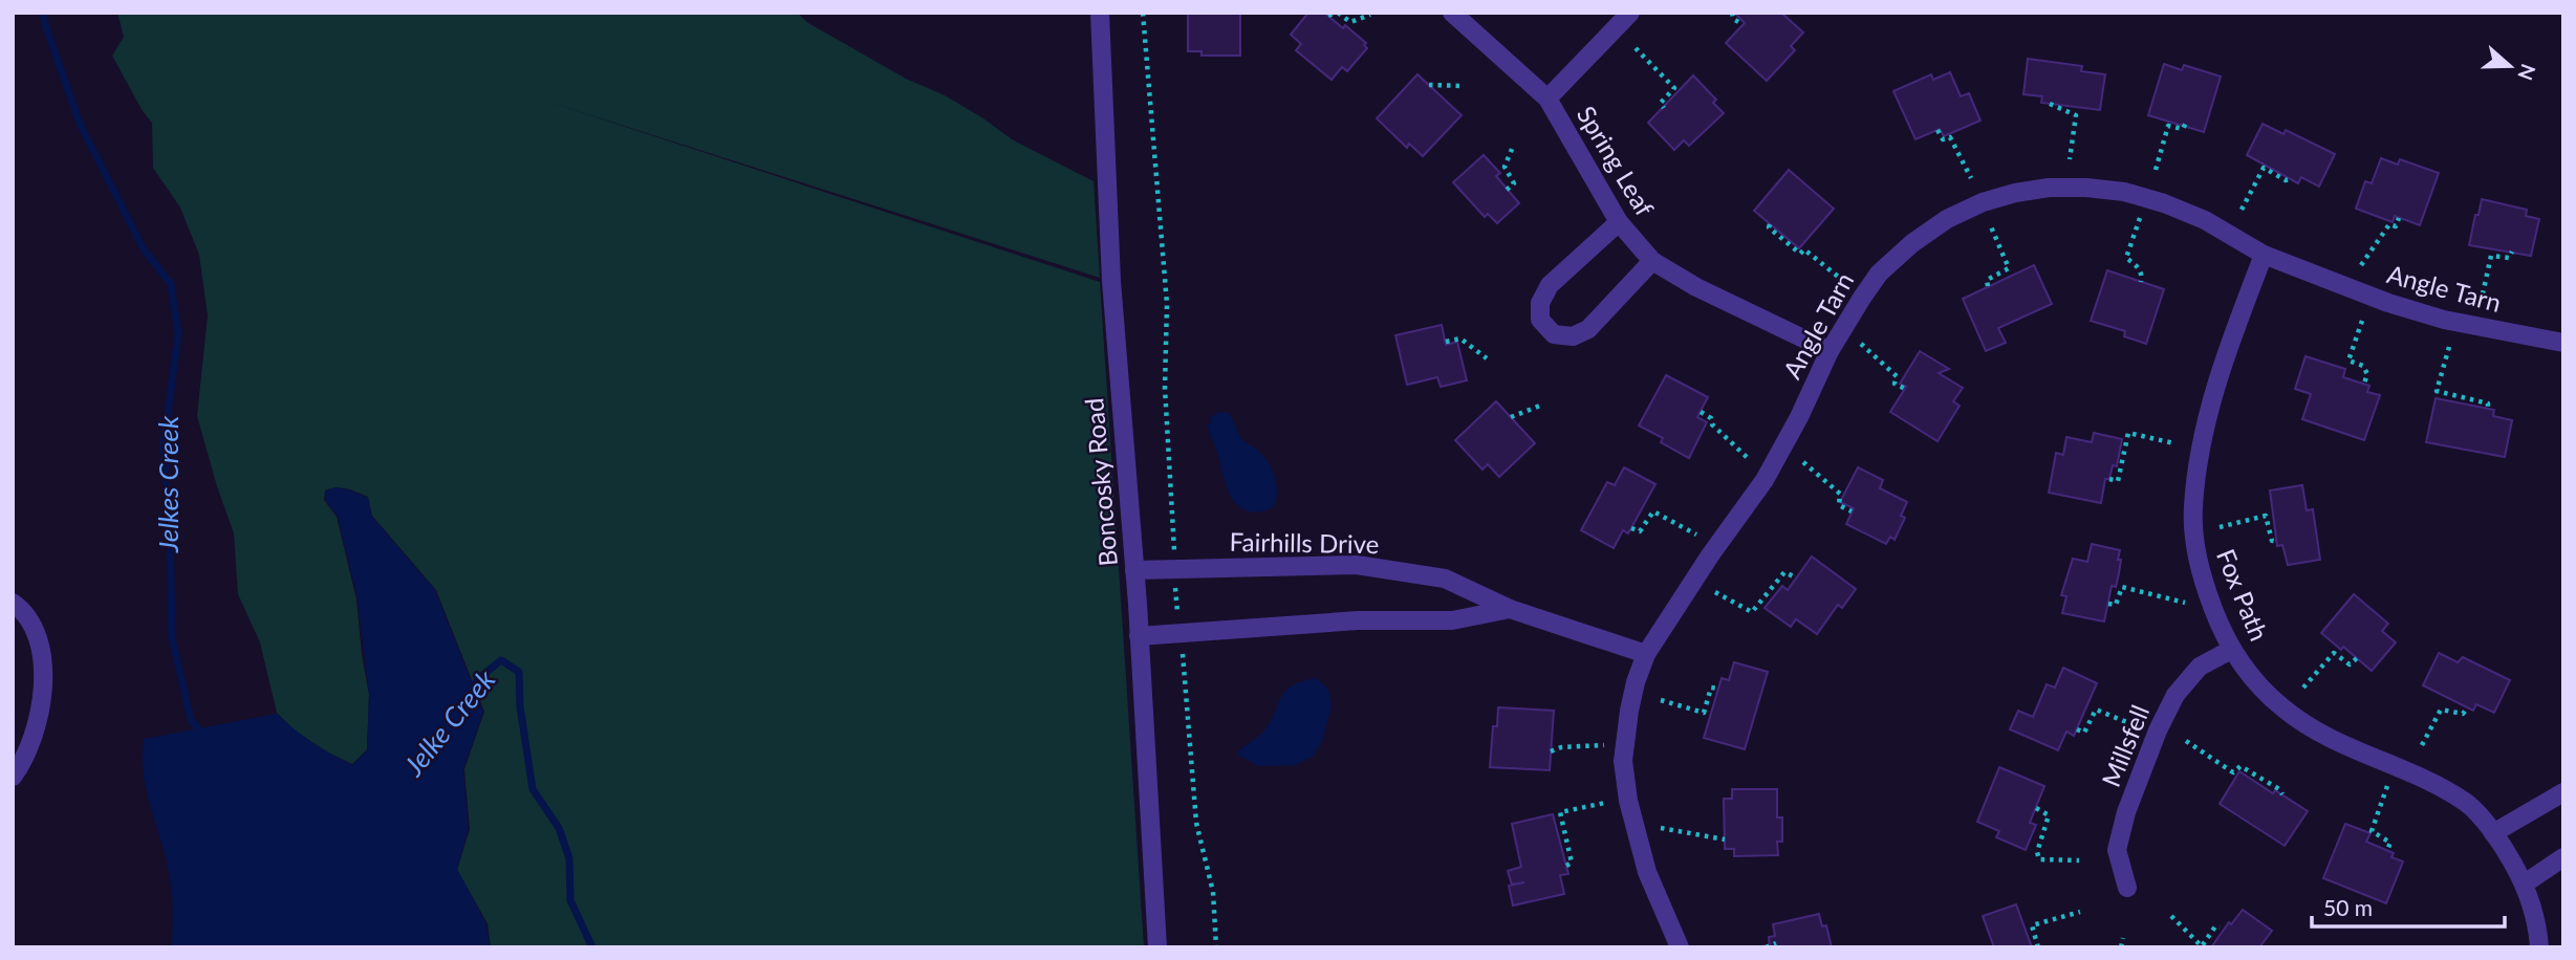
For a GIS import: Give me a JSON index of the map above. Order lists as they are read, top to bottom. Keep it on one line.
{"streets":{"street":["Spring Leaf","Angle Tarn","Boncosky Road","Fairhills Drive","Fox Path","Millsfell"]},"crossings":[["Spring Leaf","Angle Tarn"],["Angle Tarn","Fairhills Drive"],["Angle Tarn","Fox Path"],["Boncosky Road","Fairhills Drive"],["Fox Path","Millsfell"]],"water":["Jelkes Creek","Jelke Creek"],"scale_bar":"50 m","north":"right"}
